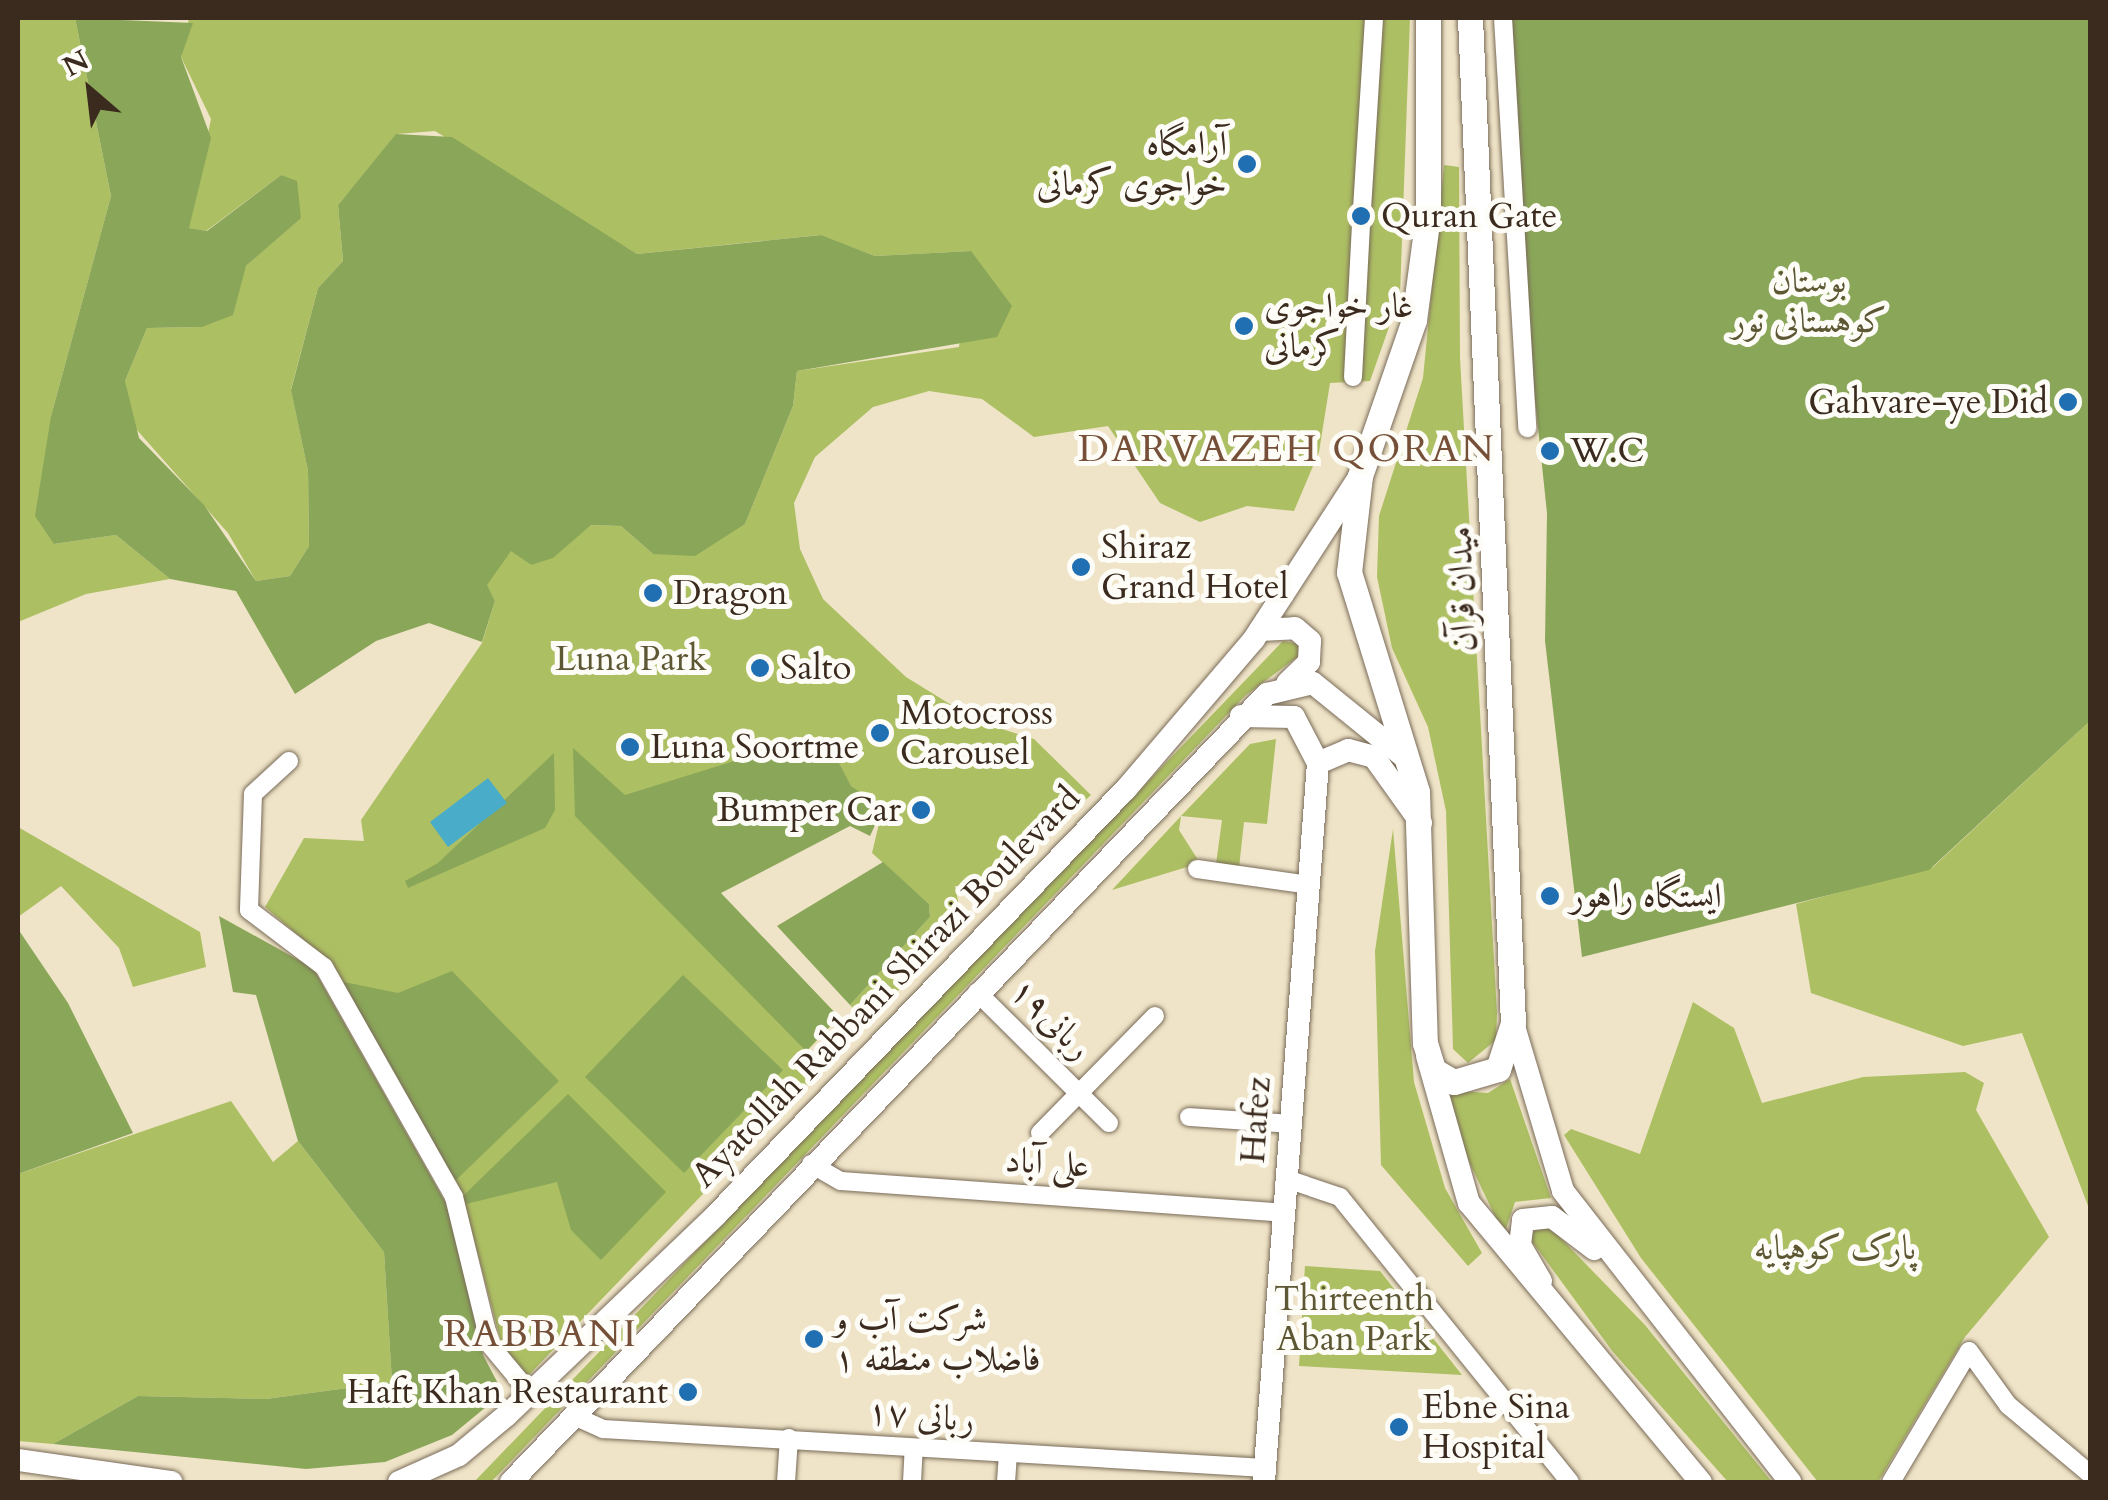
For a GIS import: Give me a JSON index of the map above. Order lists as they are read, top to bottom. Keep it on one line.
{"streets":{"highway":["میدان قرآن"],"main road":["Ayatollah Rabbani Shirazi Boulevard","Hafez"],"street":["ربانی۱۹","علی آباد","ربانی ۱۷"]},"crossings":[["Ayatollah Rabbani Shirazi Boulevard","ربانی۱۹"],["Ayatollah Rabbani Shirazi Boulevard","علی آباد"],["Ayatollah Rabbani Shirazi Boulevard","ربانی ۱۷"],["Hafez","علی آباد"],["Hafez","ربانی ۱۷"]],"districts":["DARVAZEH QORAN","RABBANI"],"parks":["بوستان کوهستانی نور","Luna Park","پارک کوهپایه","Thirteenth Aban Park"],"places":["آرامگاه خواجوی کرمانی","Quran Gate","غار خواجوی کرمانی","Gahvare-ye Did","W.C","Shiraz Grand Hotel","Dragon","Salto","Motocross Carousel","Luna Soortme","Bumper Car","ایستگاه راهور","شرکت آب و فاضلاب منطقه ۱","Haft Khan Restaurant","Ebne Sina Hospital"],"north":"top left"}
